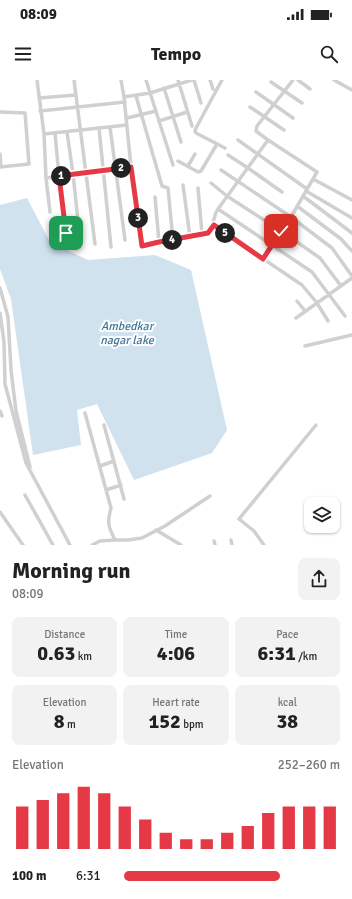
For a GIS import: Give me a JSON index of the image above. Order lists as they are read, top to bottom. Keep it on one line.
{"water":["Ambedkar nagar lake"],"page":{"status":"08:09","header":"Tempo","pins":["2","1","3","5","4"],"heading":["Morning run","08:09"],"stats":[["Distance","0.63 km"],["Time","4:06"],["Pace","6:31 /km"],["Elevation","8 m"],["Heart rate","152 bpm"],["kcal","38"]],"chart":["Elevation","252–260 m"],"list":[{"name":"100 m","note":"6:31"}]}}
